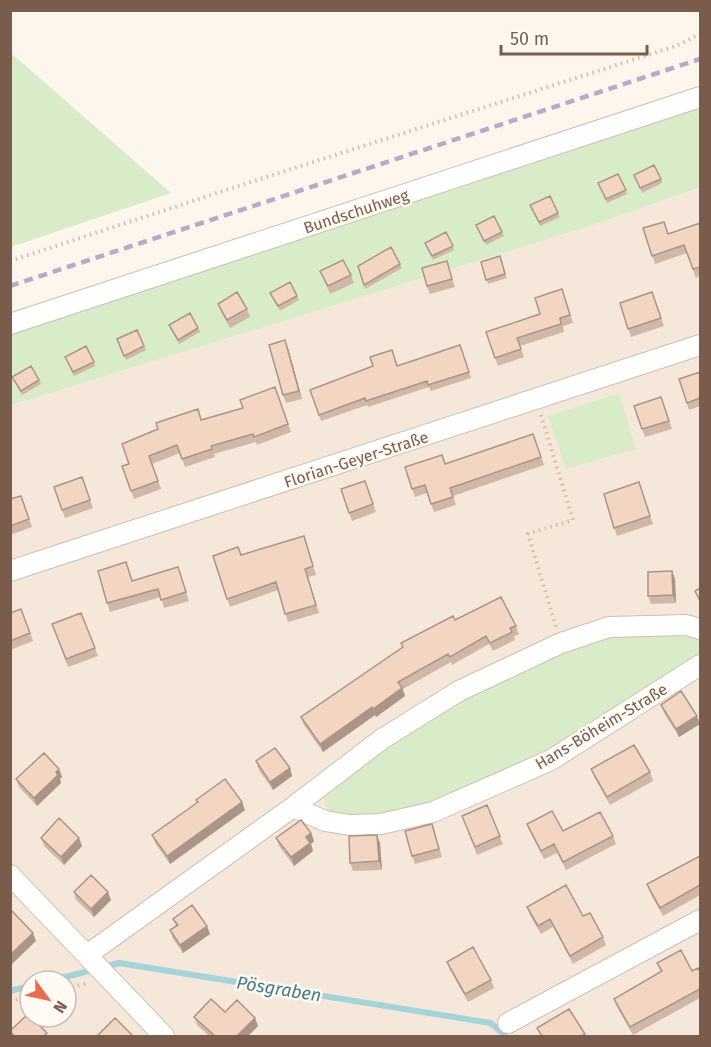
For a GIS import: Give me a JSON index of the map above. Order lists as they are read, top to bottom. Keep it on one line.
{"streets":{"street":["Bundschuhweg","Florian-Geyer-Straße","Hans-Böheim-Straße"]},"water":["Pösgraben"],"scale_bar":"50 m","north":"bottom right"}
